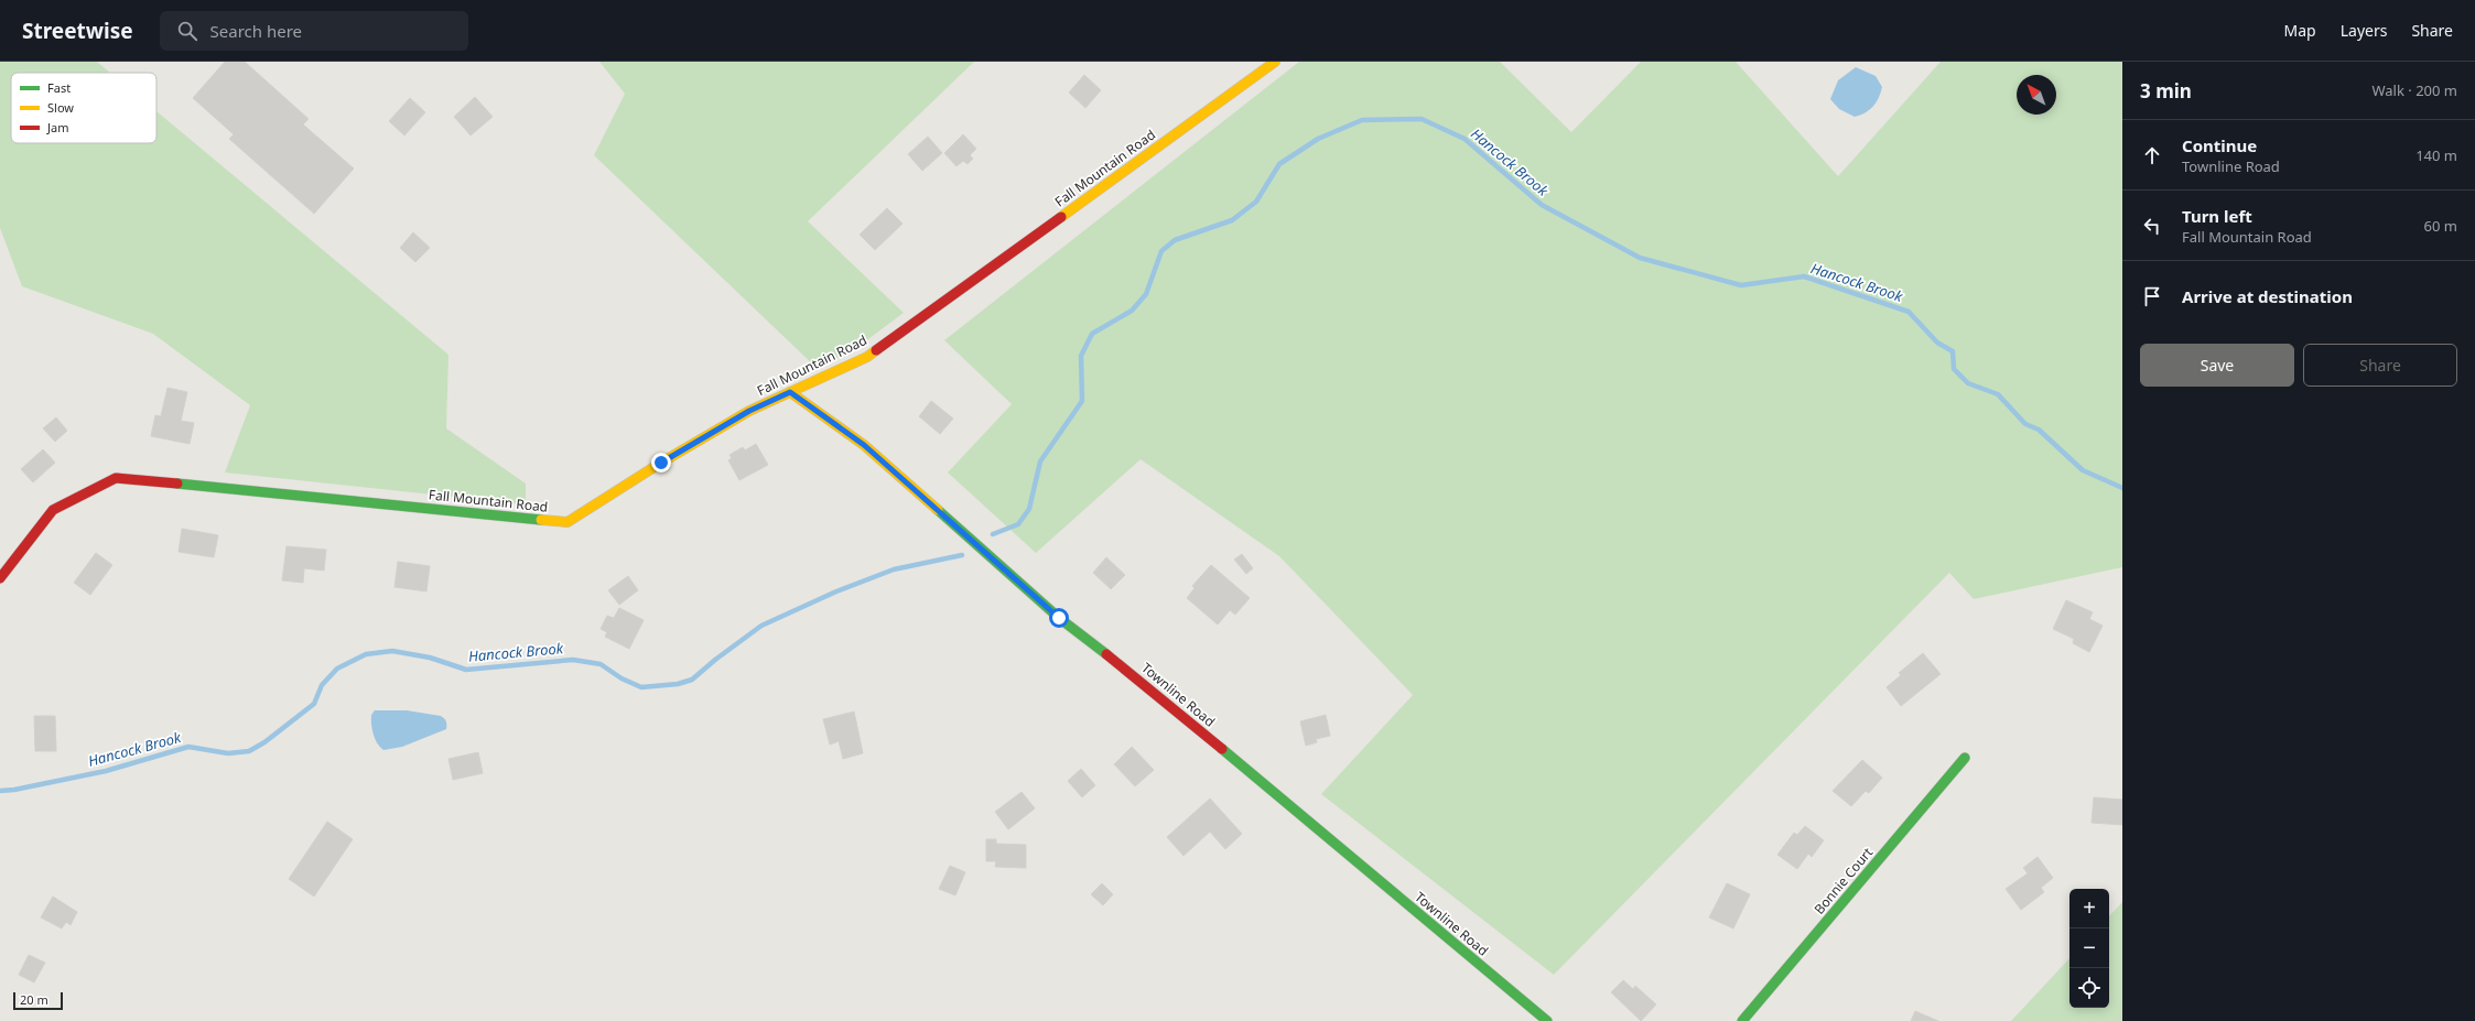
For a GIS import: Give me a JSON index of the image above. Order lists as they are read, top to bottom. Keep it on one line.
{"streets":{"main road":["Fall Mountain Road","Townline Road","Bonnie Court"]},"crossings":[["Fall Mountain Road","Townline Road"]],"water":["Hancock Brook"],"legend":["Fast","Slow","Jam"],"scale_bar":"20 m","north":"top left","page":{"header":"Streetwise","search":"Search here","nav":["Map","Layers","Share"],"heading":["3 min","Walk · 200 m"],"list":[["Continue","Townline Road","140 m"],["Turn left","Fall Mountain Road","60 m"],"Arrive at destination"],"buttons":["Save","Share"],"map_buttons":["+","−"],"scale":"20 m"}}
